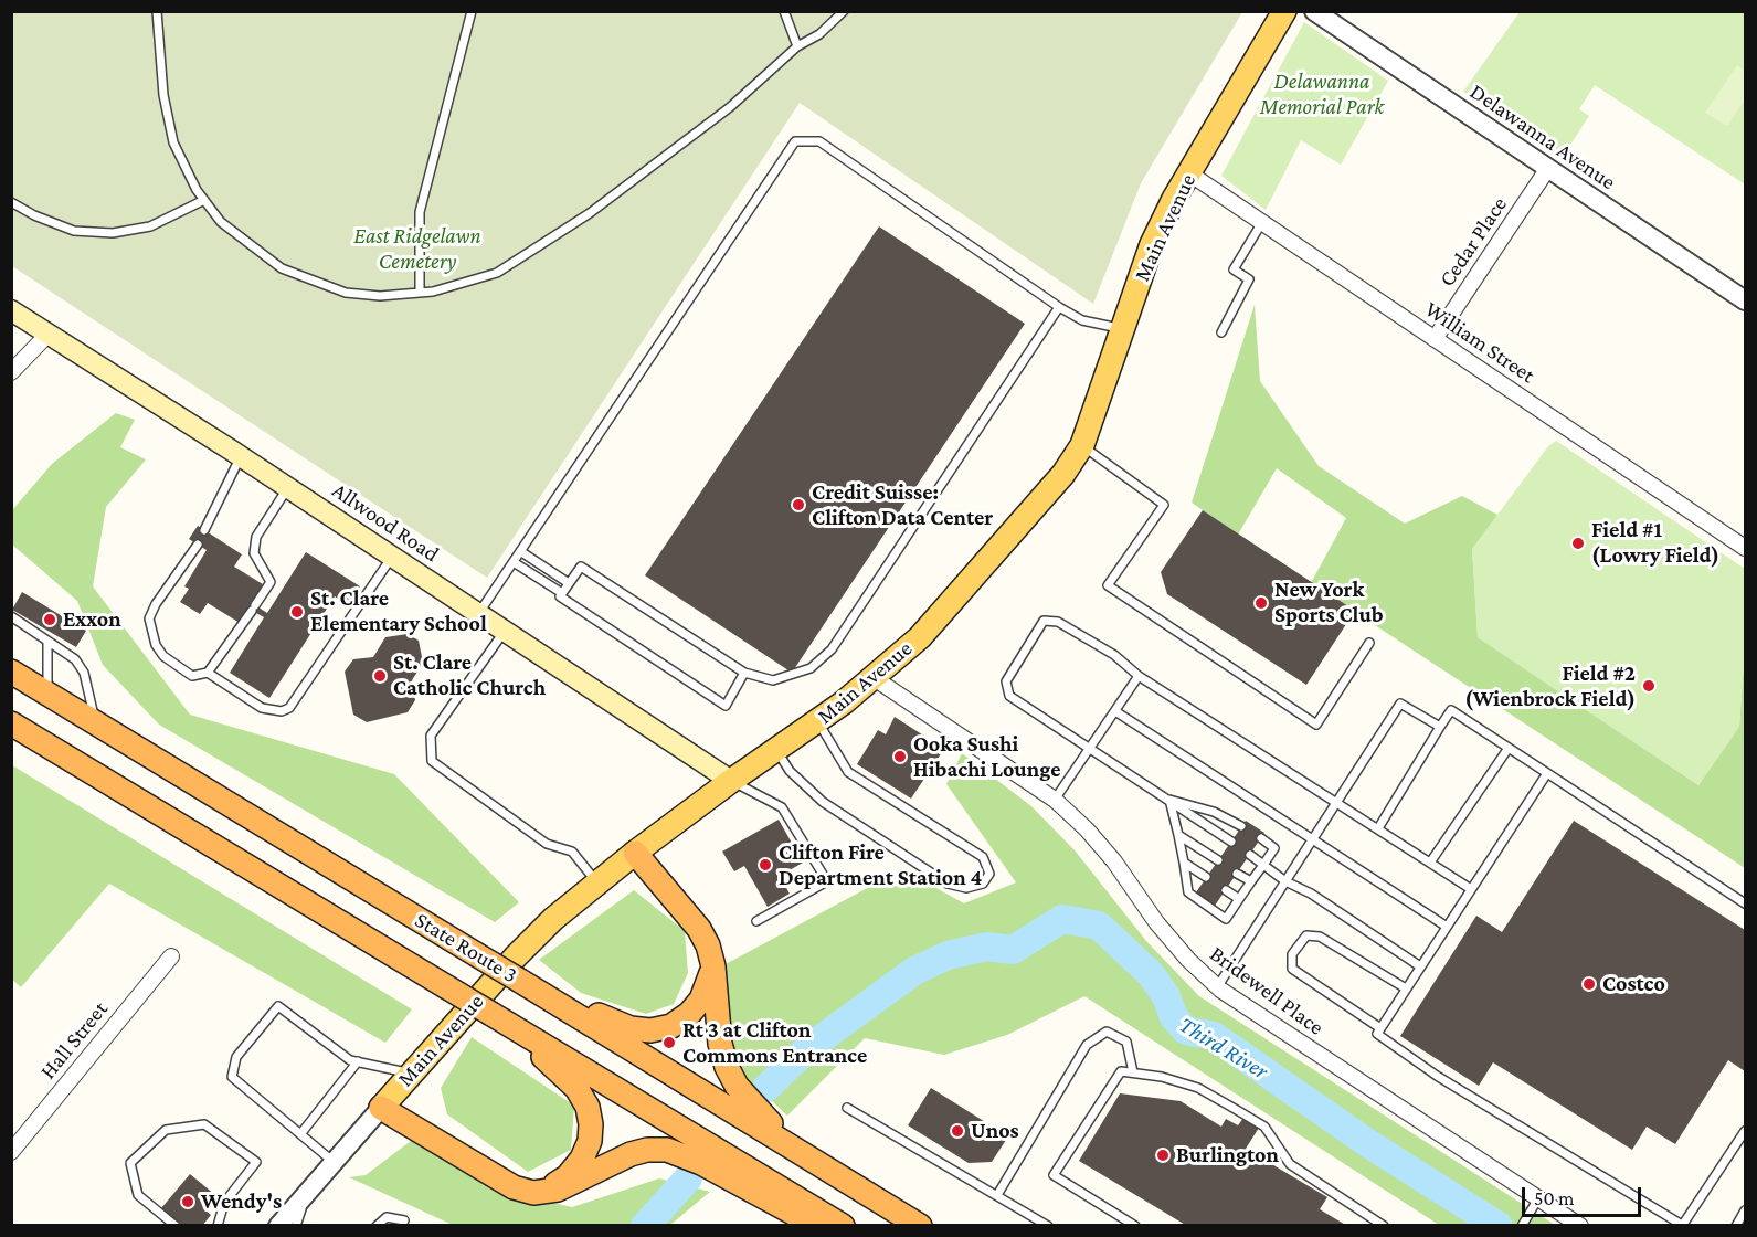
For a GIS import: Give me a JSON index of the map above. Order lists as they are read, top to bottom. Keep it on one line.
{"streets":{"highway":["State Route 3"],"main road":["Main Avenue","Allwood Road"],"street":["Delawanna Avenue","Cedar Place","William Street","Bridewell Place","Hall Street"]},"crossings":[["Delawanna Avenue","Cedar Place"],["Main Avenue","William Street"],["Main Avenue","Allwood Road"],["Main Avenue","Bridewell Place"],["Cedar Place","William Street"]],"water":["Third River"],"parks":["Delawanna Memorial Park","East Ridgelawn Cemetery"],"places":["Credit Suisse: Clifton Data Center","Field #1 (Lowry Field)","New York Sports Club","St. Clare Elementary School","Exxon","St. Clare Catholic Church","Field #2 (Wienbrock Field)","Ooka Sushi Hibachi Lounge","Clifton Fire Department Station 4","Costco","Rt 3 at Clifton Commons Entrance","Unos","Burlington","Wendy's"],"scale_bar":"50 m"}
